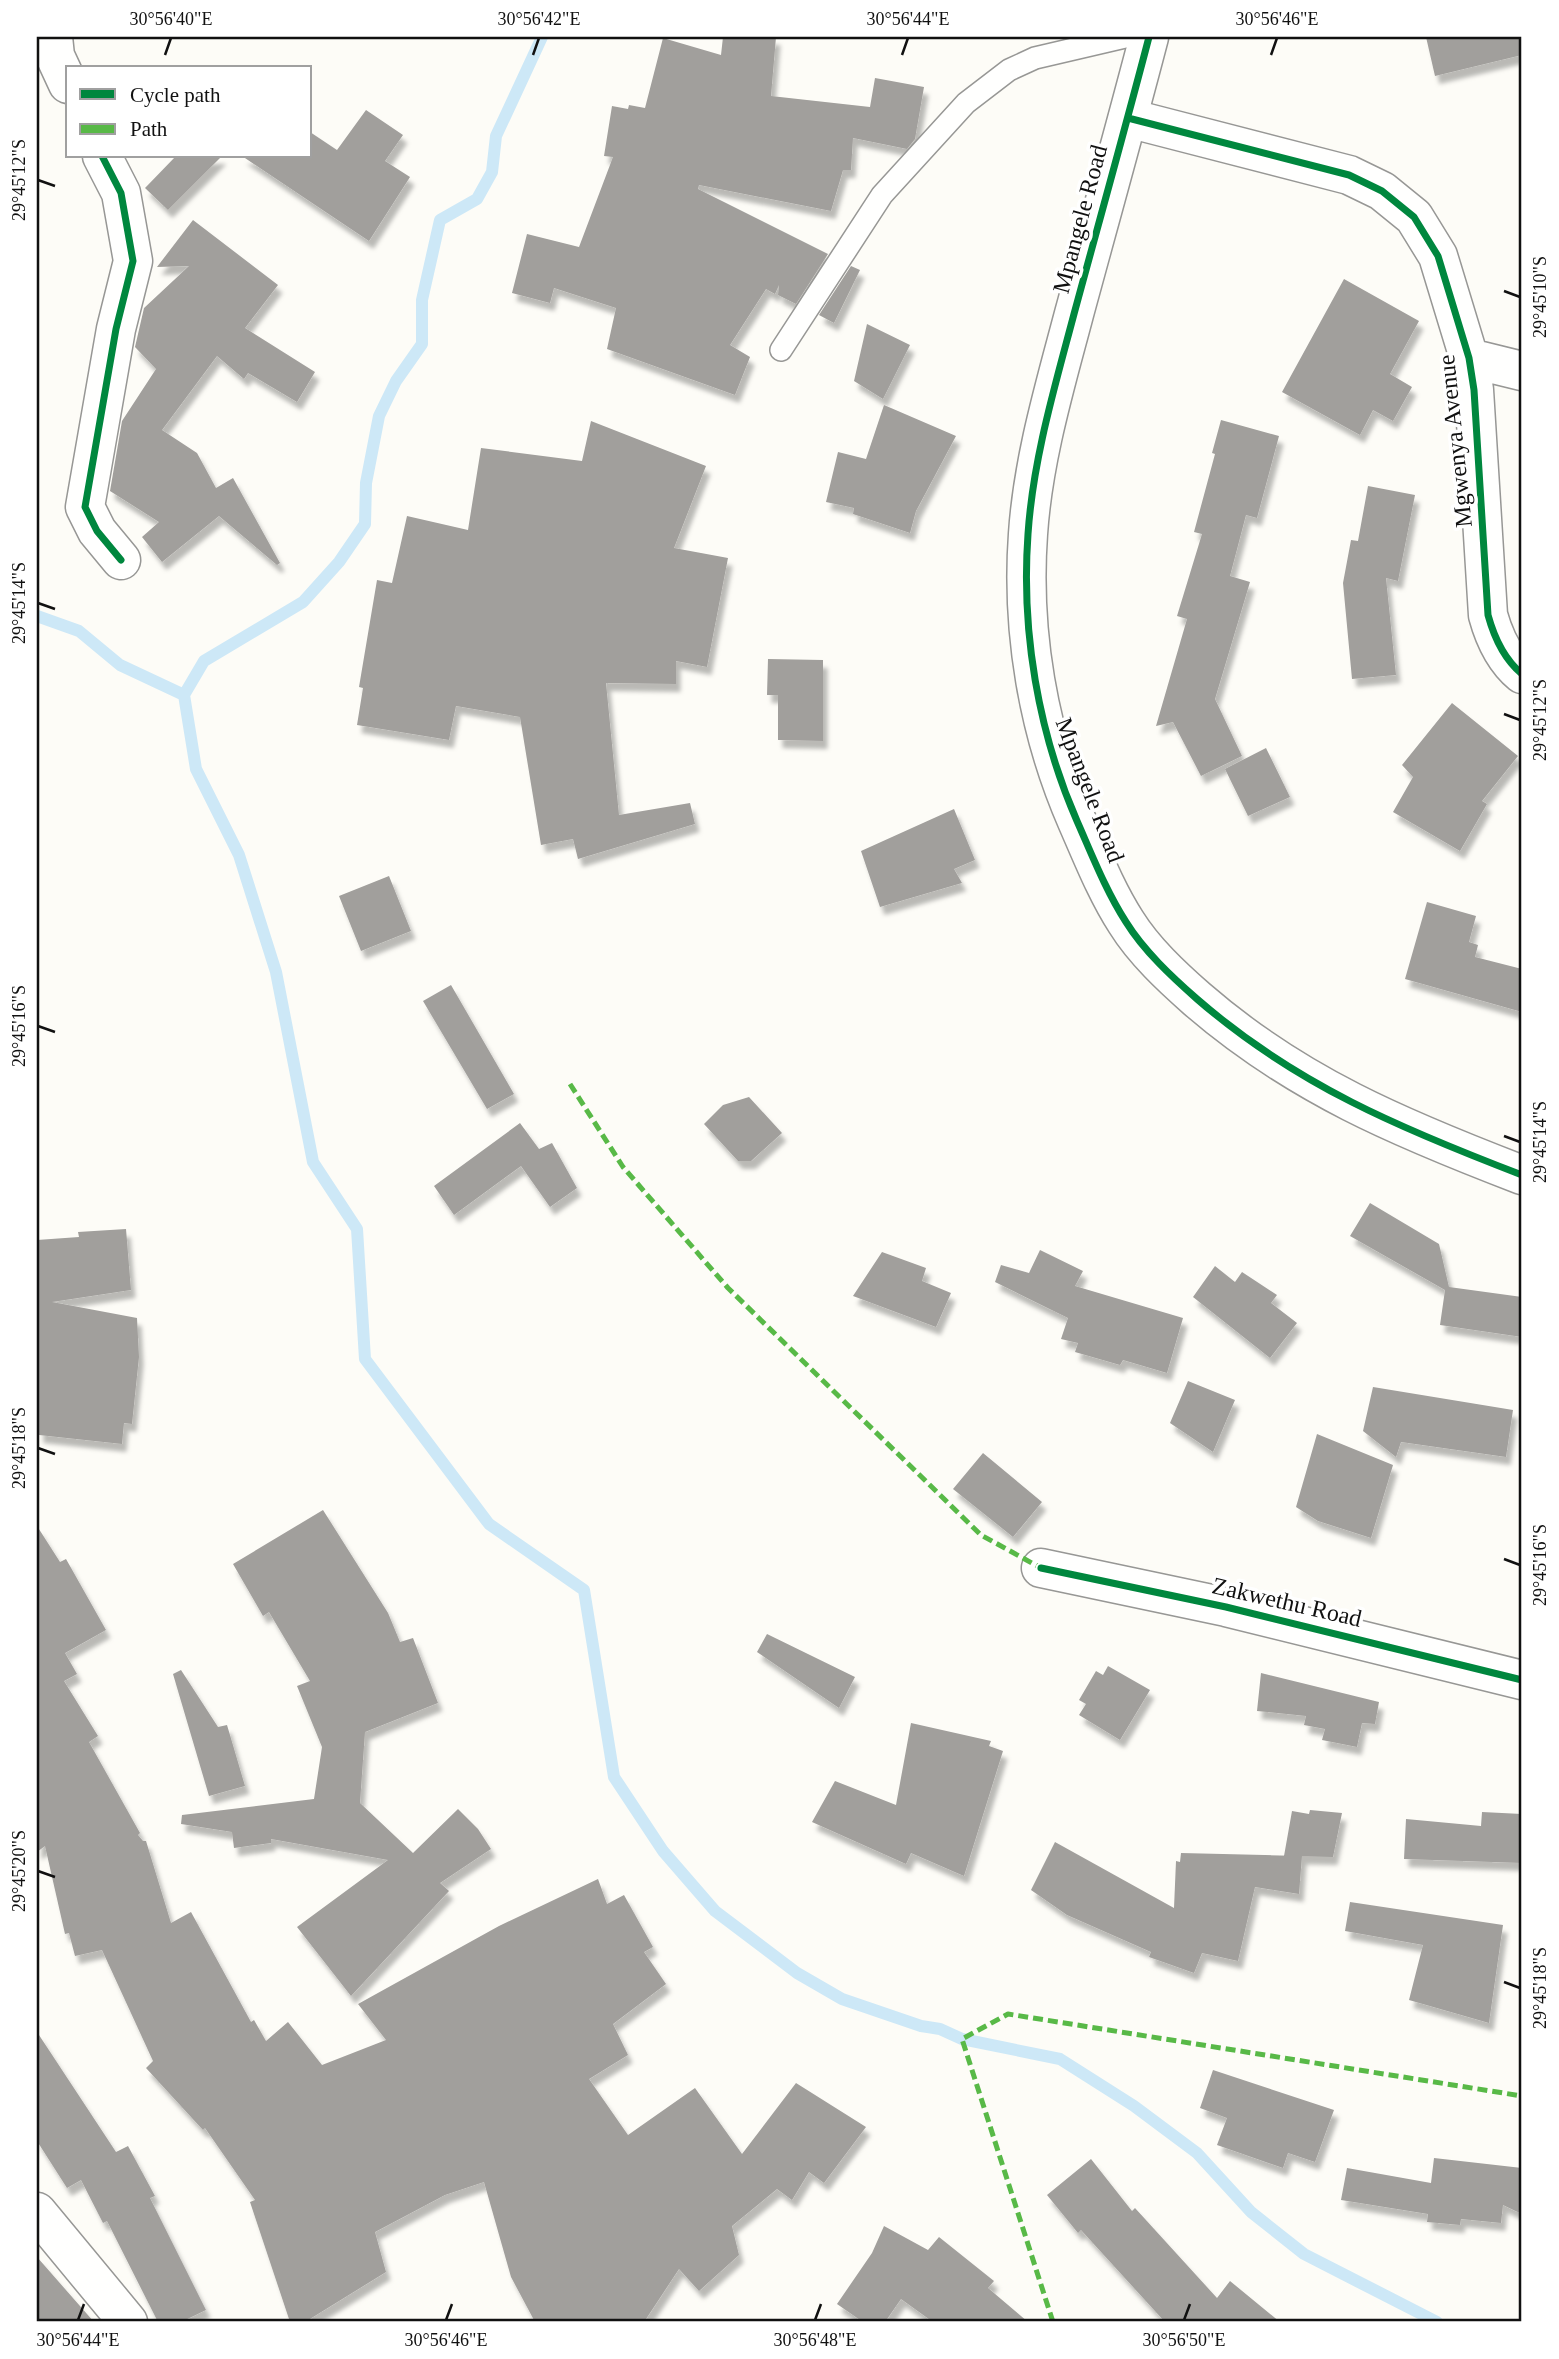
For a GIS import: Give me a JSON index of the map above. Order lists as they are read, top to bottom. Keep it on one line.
{"streets":{"street":["Mpangele Road","Mgwenya Avenue","Zakwethu Road"]},"crossings":[["Mpangele Road","Mgwenya Avenue"]],"legend":["Cycle path","Path"],"coordinates":["30°56'40\"E","30°56'42\"E","30°56'44\"E","30°56'46\"E","29°45'12\"S","29°45'10\"S","29°45'14\"S","29°45'16\"S","29°45'18\"S","29°45'20\"S","30°56'48\"E","30°56'50\"E"]}
